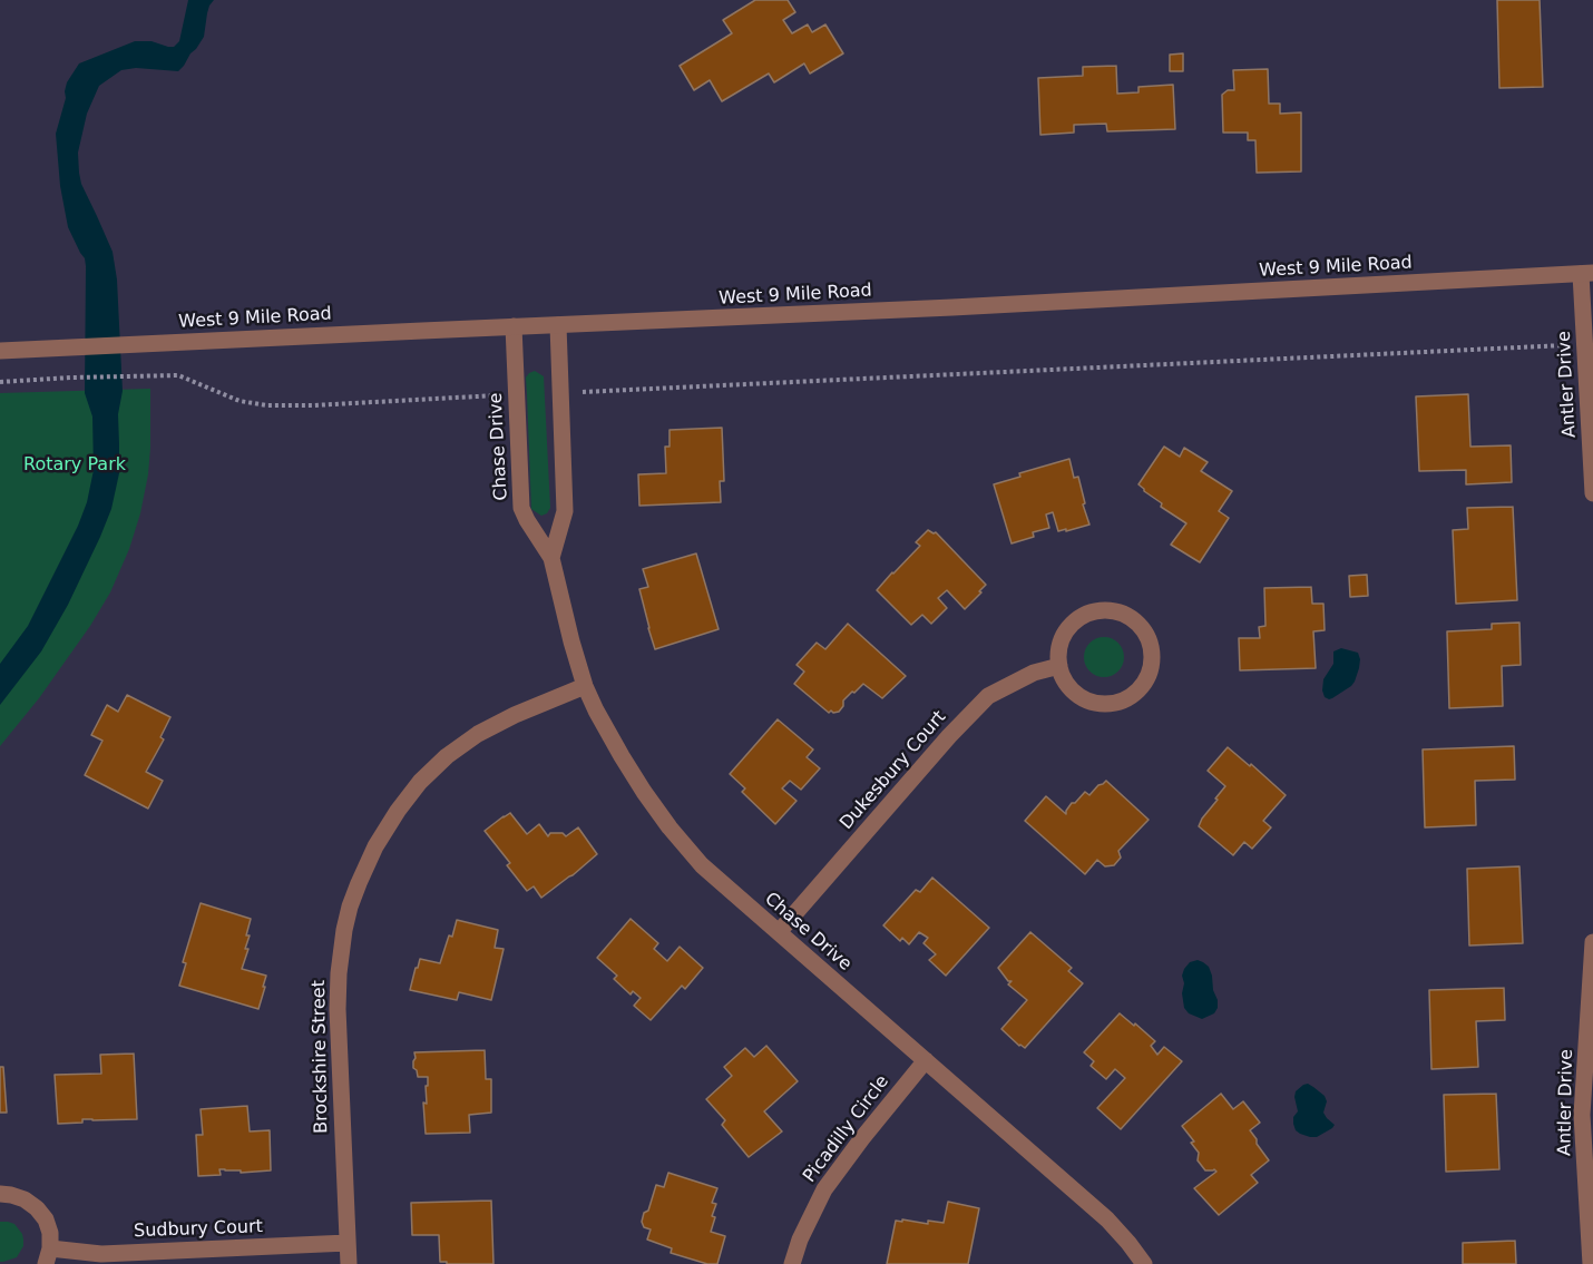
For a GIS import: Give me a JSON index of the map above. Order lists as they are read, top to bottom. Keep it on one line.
{"streets":{"street":["West 9 Mile Road","Antler Drive","Chase Drive","Dukesbury Court","Brockshire Street","Picadilly Circle","Sudbury Court"]},"crossings":[["West 9 Mile Road","Antler Drive"],["West 9 Mile Road","Chase Drive"],["Chase Drive","Dukesbury Court"],["Chase Drive","Brockshire Street"],["Chase Drive","Picadilly Circle"],["Brockshire Street","Sudbury Court"]],"parks":["Rotary Park"]}
